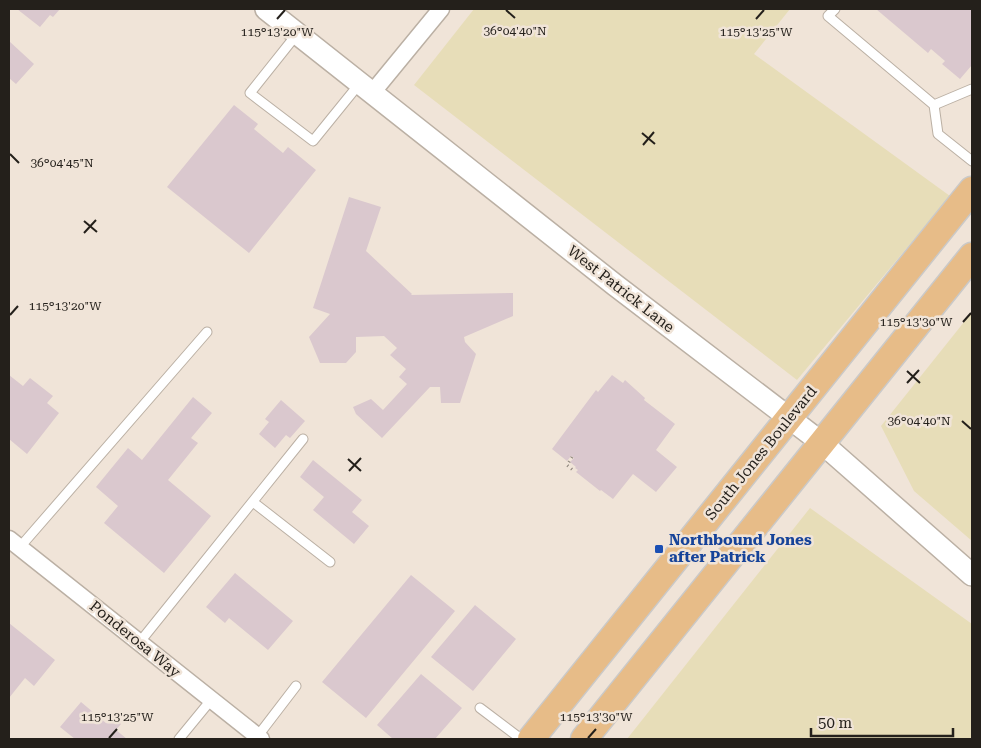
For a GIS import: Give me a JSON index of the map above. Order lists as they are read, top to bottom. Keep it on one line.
{"streets":{"main road":["South Jones Boulevard"],"street":["West Patrick Lane","Ponderosa Way"]},"crossings":[["West Patrick Lane","South Jones Boulevard"]],"places":{"transit":["Northbound Jones after Patrick"]},"scale_bar":"50 m","coordinates":["36°04'40\"N","115°13'20\"W","115°13'25\"W","36°04'45\"N","115°13'30\"W"]}
